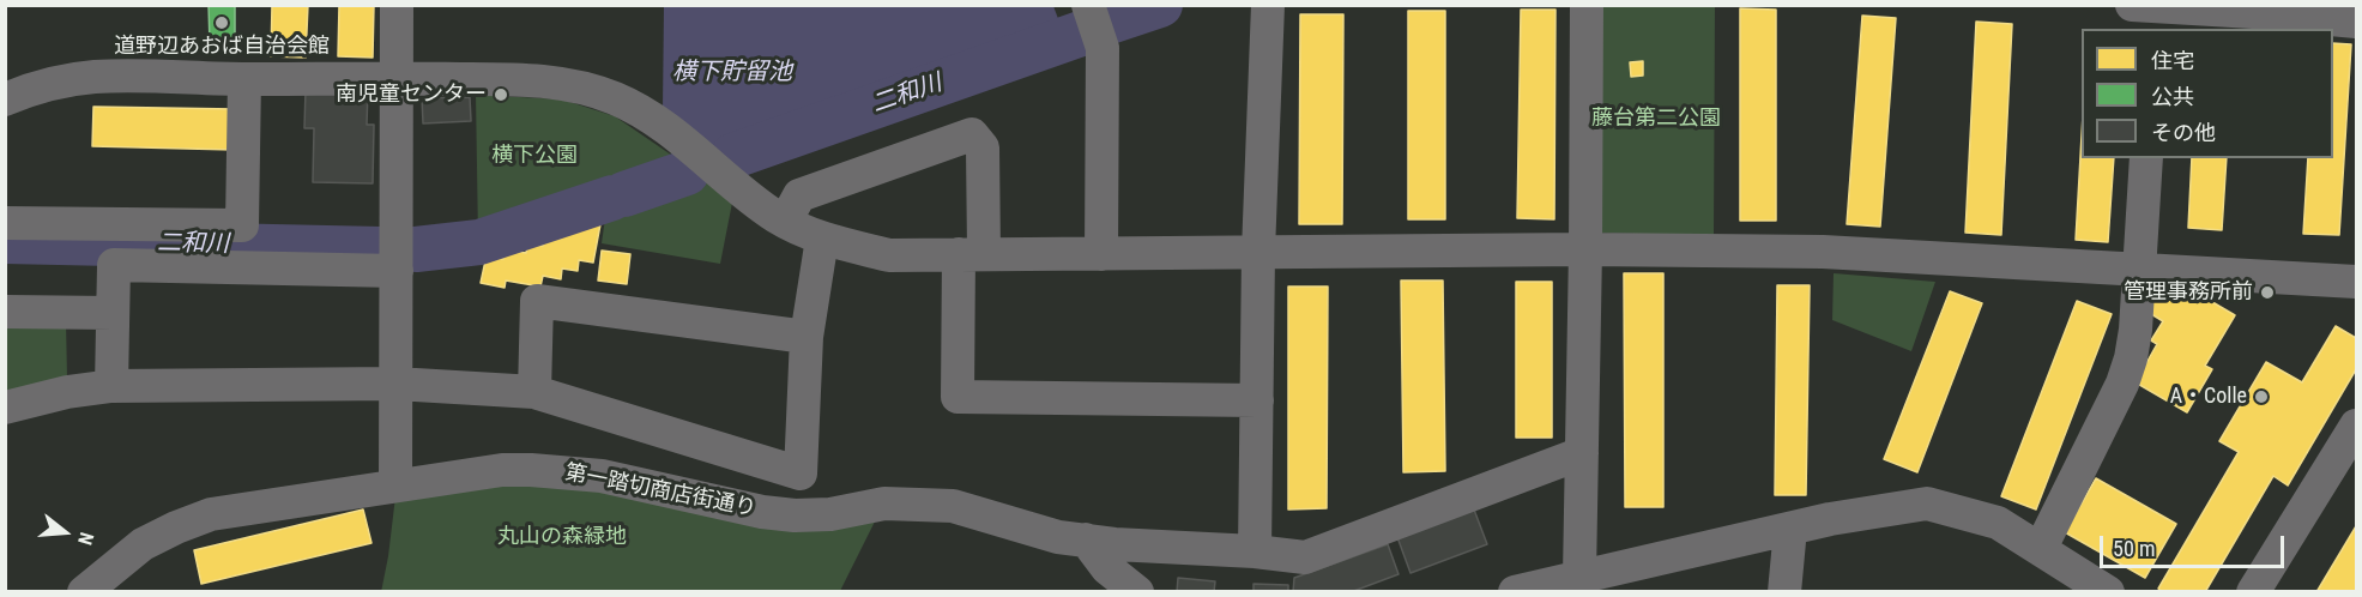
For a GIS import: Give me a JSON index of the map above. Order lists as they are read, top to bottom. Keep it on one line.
{"streets":{"street":["第一踏切商店街通り"]},"water":["横下貯留池","二和川"],"parks":["藤台第二公園","横下公園","丸山の森緑地"],"places":["道野辺あおば自治会館","南児童センター","管理事務所前","A・Colle"],"legend":["住宅","公共","その他"],"scale_bar":"50 m","north":"right"}
